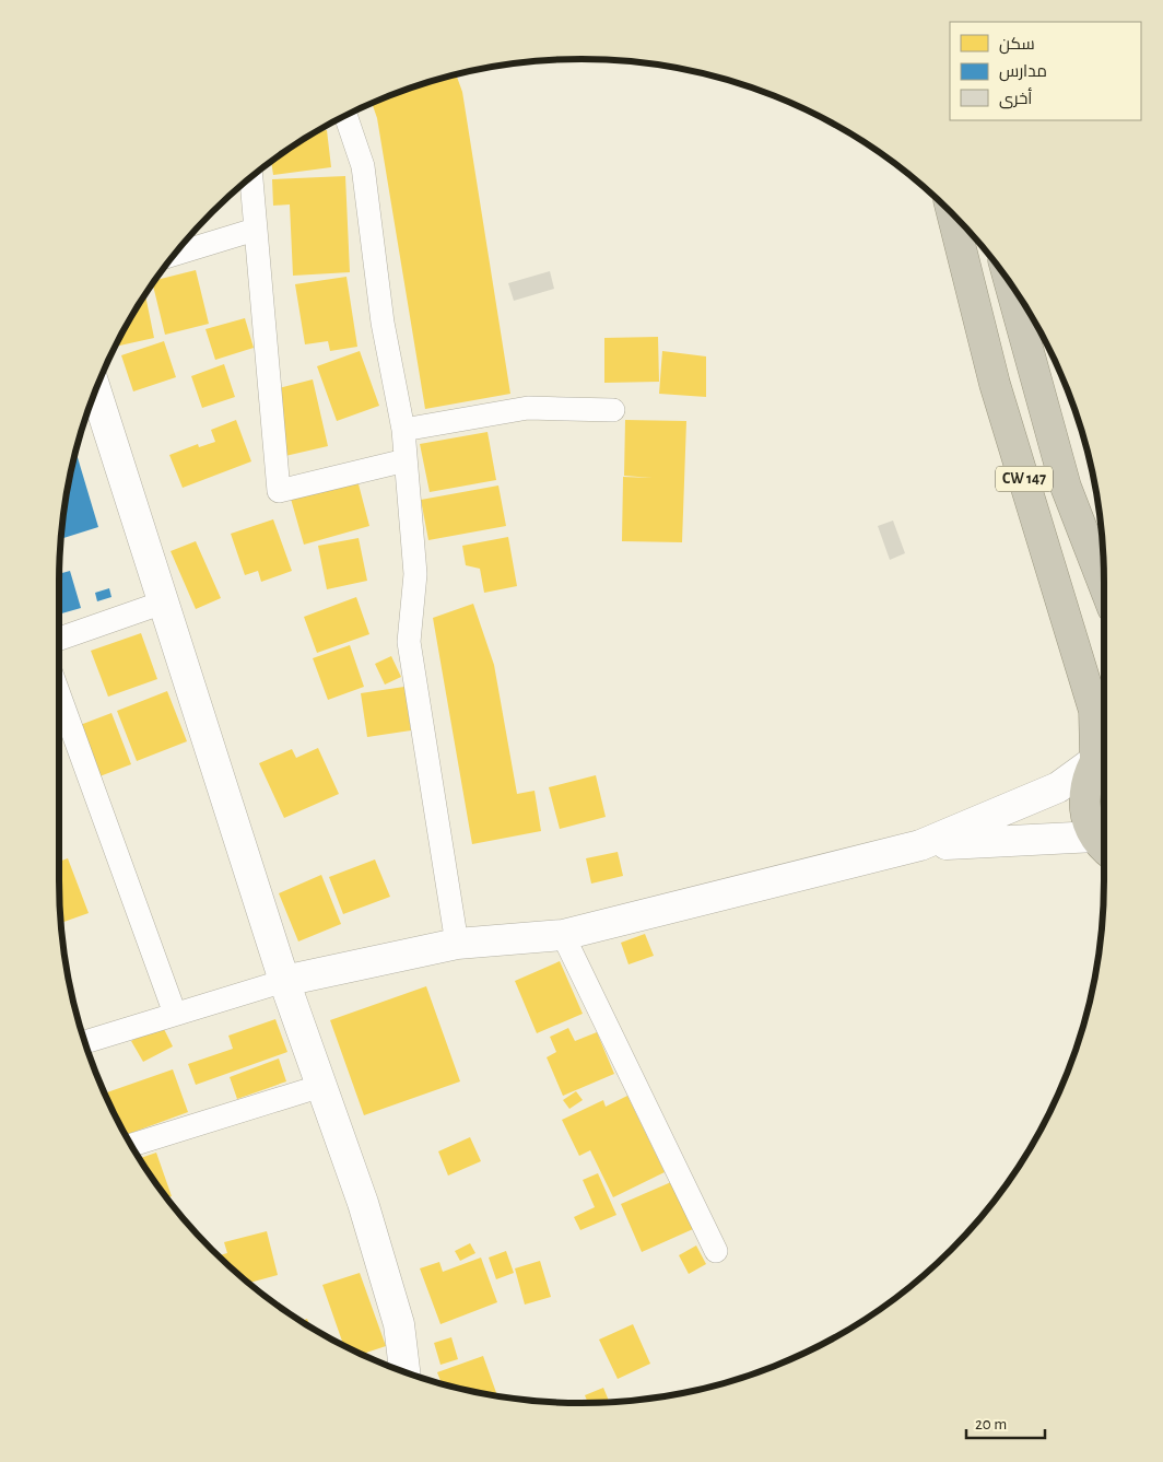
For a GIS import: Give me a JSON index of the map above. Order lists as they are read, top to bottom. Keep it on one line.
{"streets":{"highway":["CW 147"]},"legend":["سكن","مدارس","أخرى"],"scale_bar":"20 m"}
